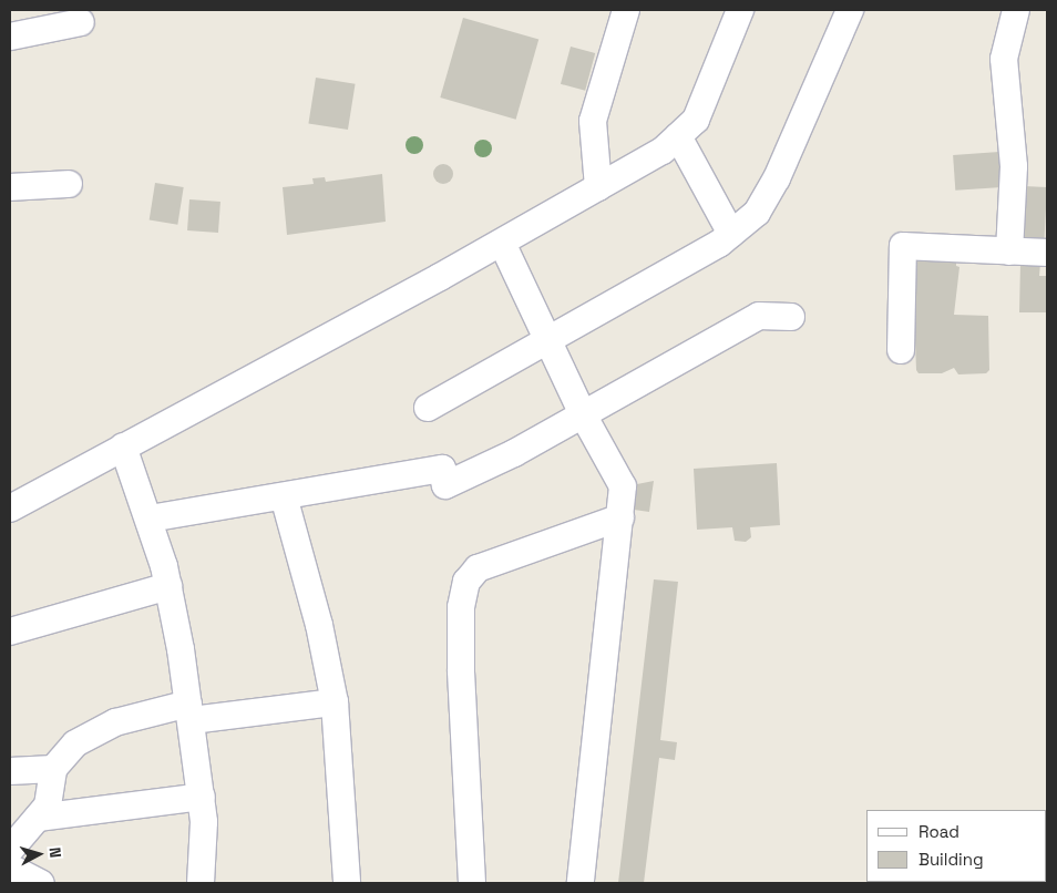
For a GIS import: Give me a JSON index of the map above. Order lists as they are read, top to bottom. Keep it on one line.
{"legend":["Road","Building"],"north":"right"}
